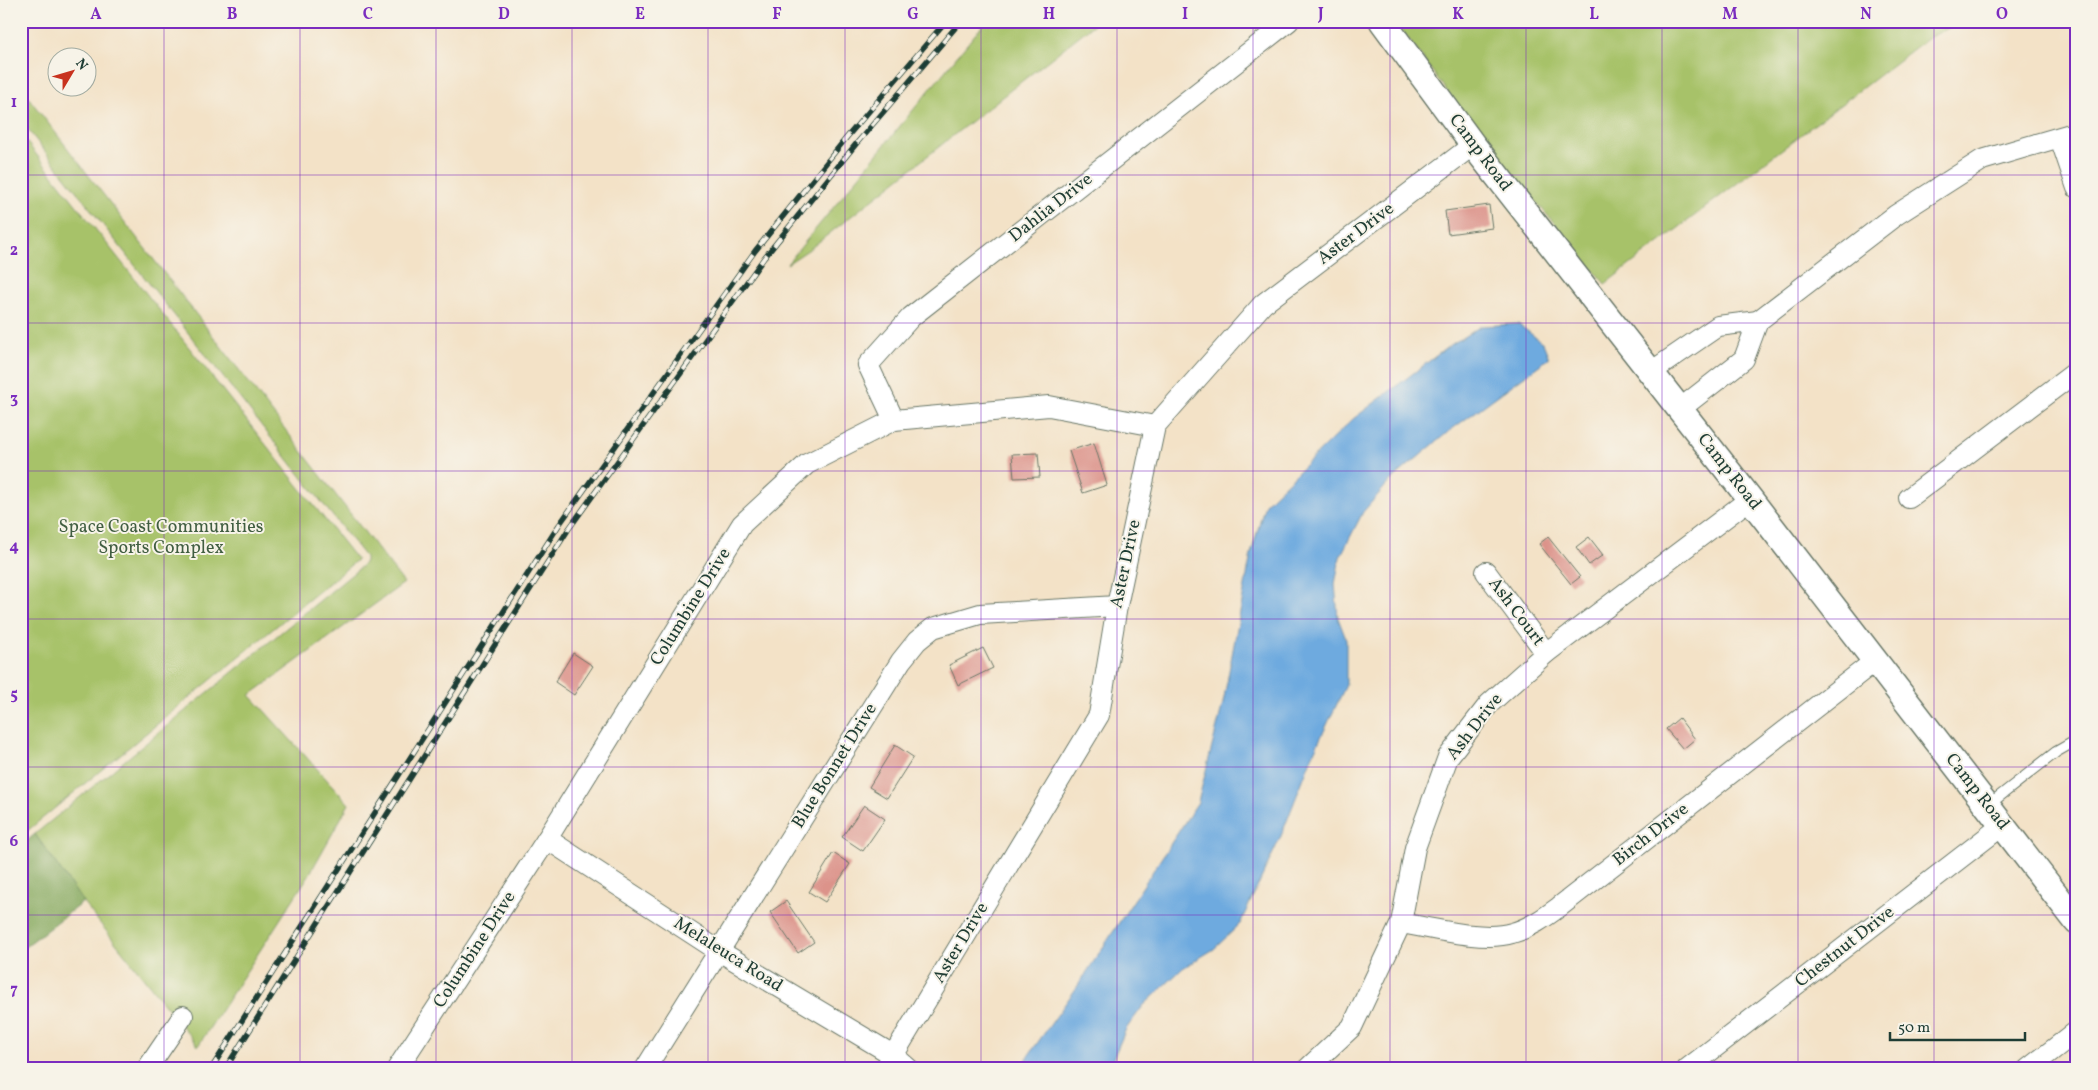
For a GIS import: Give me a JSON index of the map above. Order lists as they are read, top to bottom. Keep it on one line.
{"streets":{"street":["Camp Road","Dahlia Drive","Aster Drive","Columbine Drive","Ash Court","Ash Drive","Blue Bonnet Drive","Birch Drive","Chestnut Drive","Melaleuca Road"]},"crossings":[["Camp Road","Aster Drive"],["Camp Road","Ash Drive"],["Camp Road","Birch Drive"],["Camp Road","Chestnut Drive"],["Dahlia Drive","Columbine Drive"],["Aster Drive","Columbine Drive"],["Aster Drive","Blue Bonnet Drive"],["Aster Drive","Melaleuca Road"],["Columbine Drive","Melaleuca Road"],["Ash Court","Ash Drive"],["Ash Drive","Birch Drive"],["Blue Bonnet Drive","Melaleuca Road"]],"parks":["Space Coast Communities Sports Complex"],"scale_bar":"50 m","north":"top right","grid":{"columns":["A","B","C","D","E","F","G","H","I","J","K","L","M","N","O"],"rows":["1","2","3","4","5","6","7"]}}
